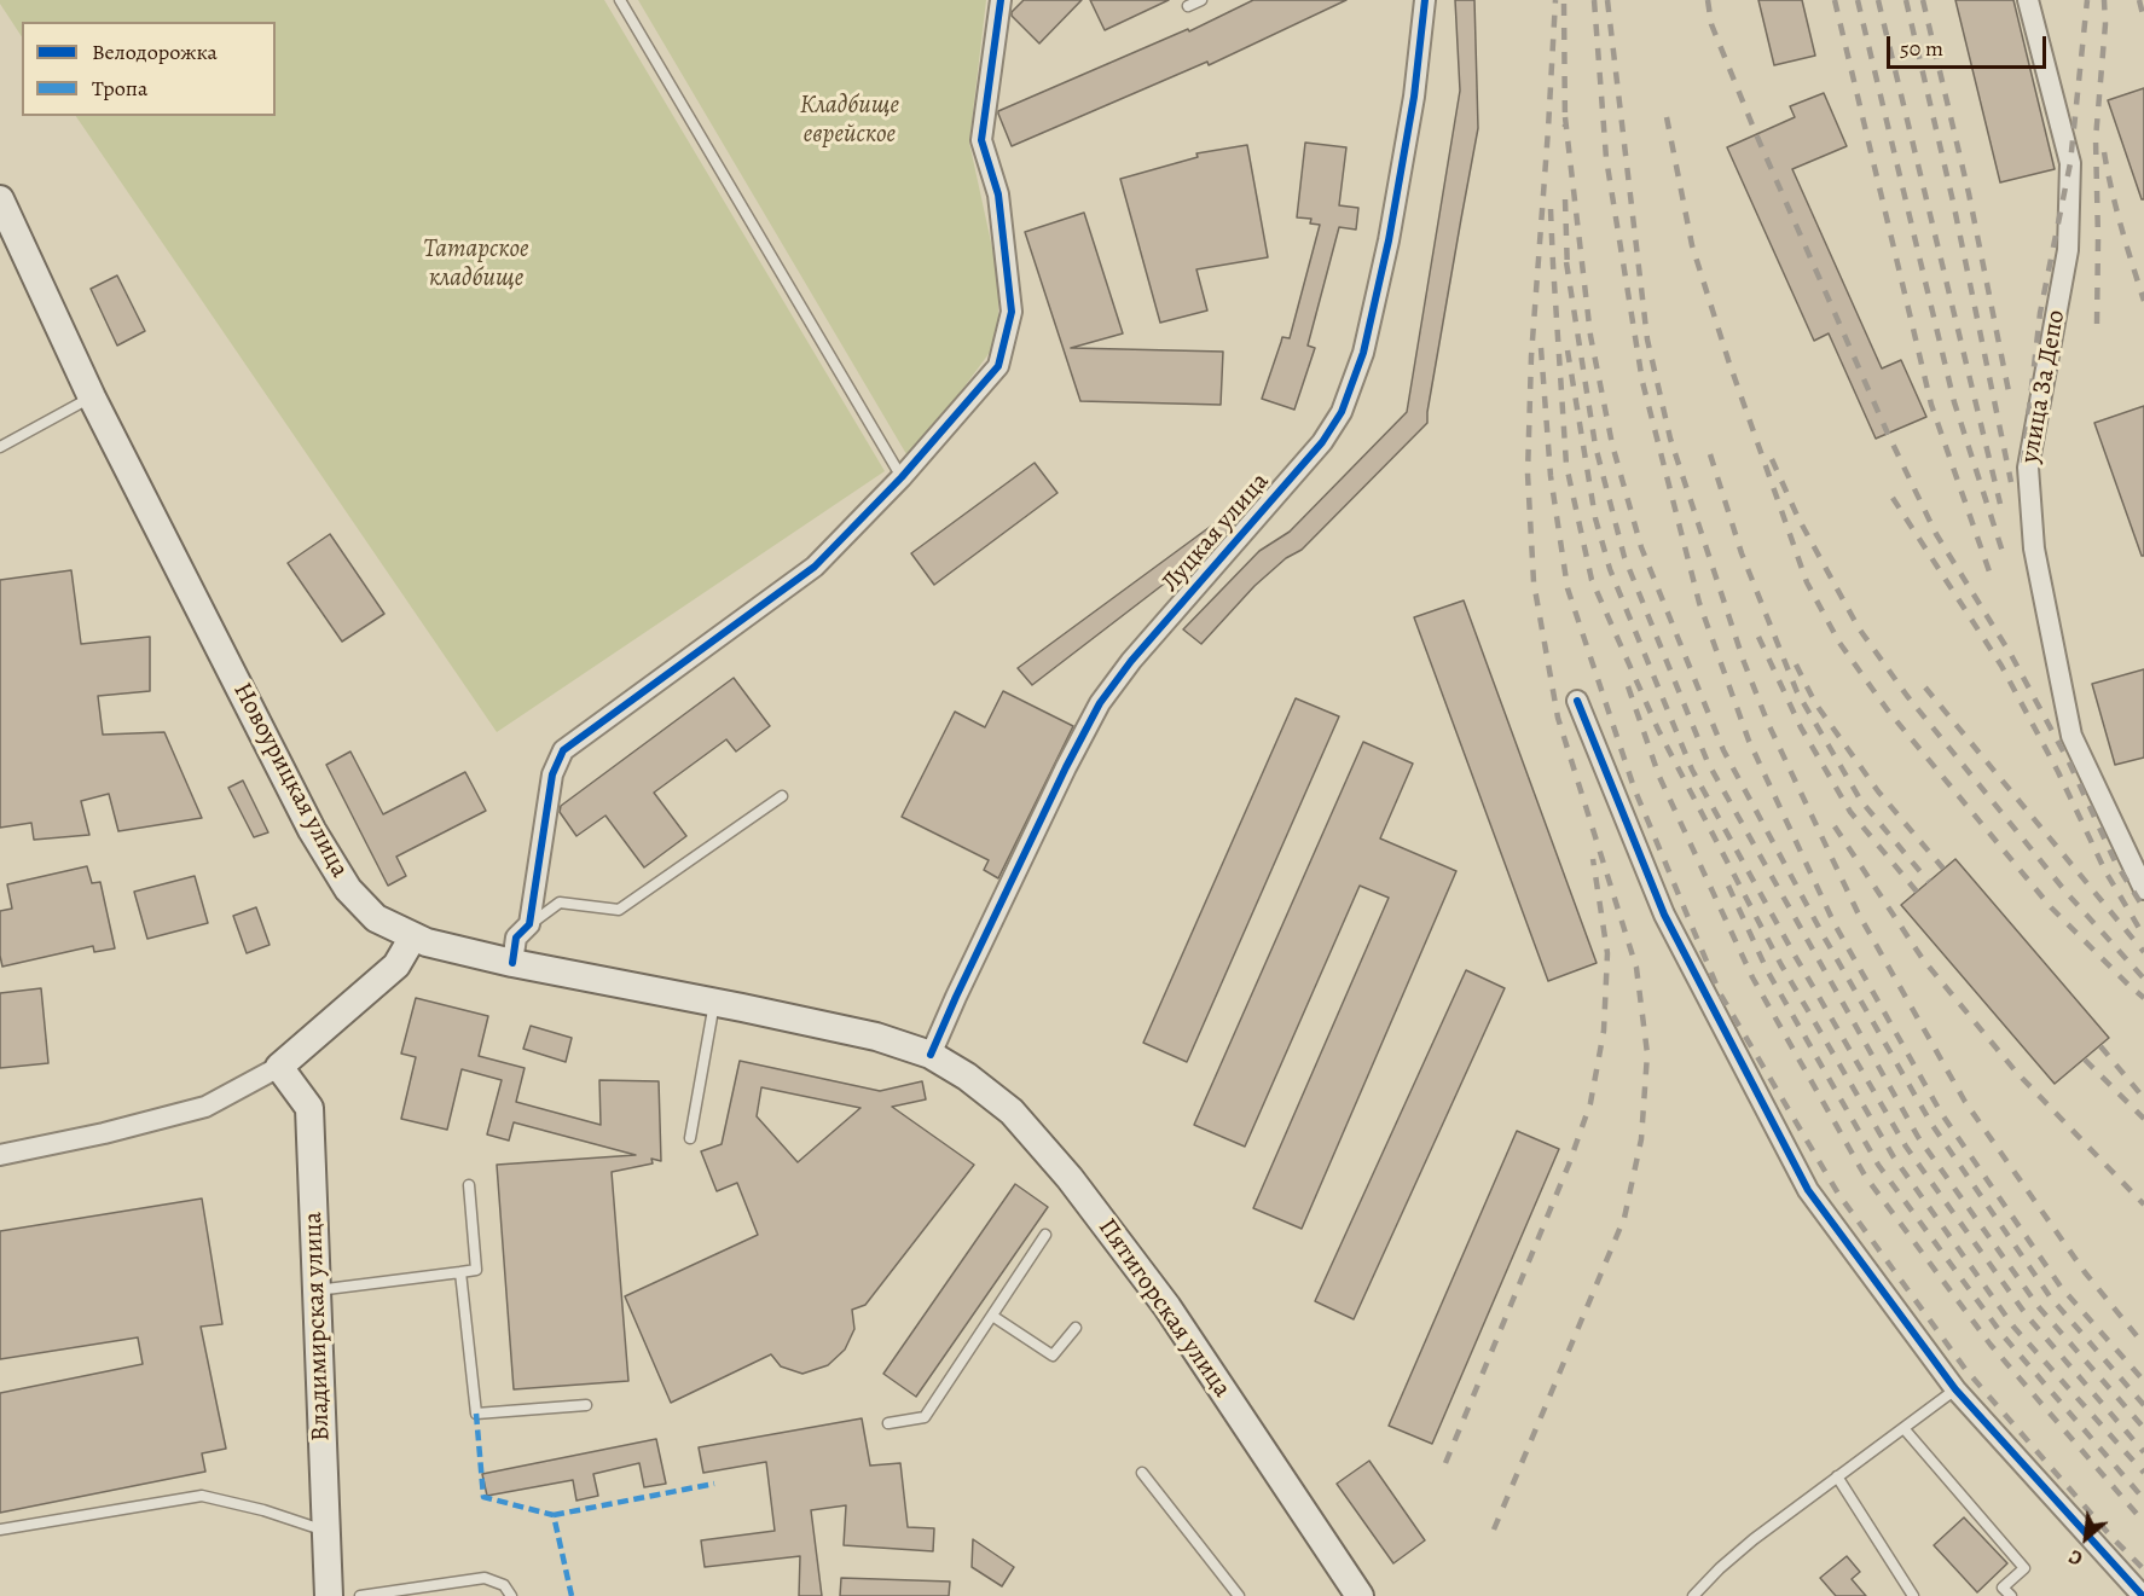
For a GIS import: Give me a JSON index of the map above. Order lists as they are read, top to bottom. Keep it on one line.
{"streets":{"main road":["Новоурицкая улица","Пятигорская улица","Владимирская улица"],"street":["улица За Депо","Луцкая улица"]},"crossings":[["Луцкая улица","Новоурицкая улица"],["Луцкая улица","Пятигорская улица"],["Новоурицкая улица","Пятигорская улица"]],"parks":["Кладбище еврейское","Татарское кладбище"],"legend":["Велодорожка","Тропа"],"scale_bar":"50 m","north":"bottom left"}
